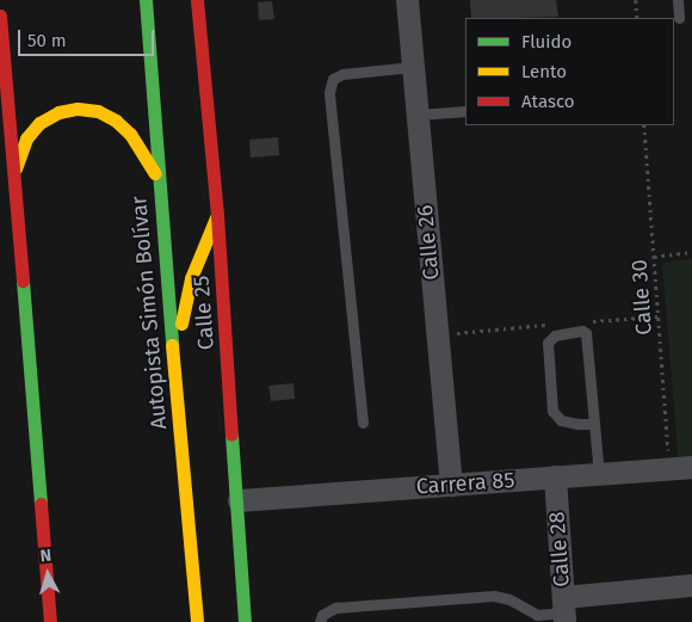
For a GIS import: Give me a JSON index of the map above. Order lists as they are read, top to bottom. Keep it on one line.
{"streets":{"main road":["Autopista Simón Bolívar","Calle 25"],"street":["Calle 26","Carrera 85","Calle 28"],"path":["Calle 30"]},"crossings":[["Calle 26","Carrera 85"],["Calle 30","Carrera 85"],["Calle 25","Carrera 85"],["Carrera 85","Calle 28"]],"legend":["Fluido","Lento","Atasco"],"scale_bar":"50 m","north":"top"}
